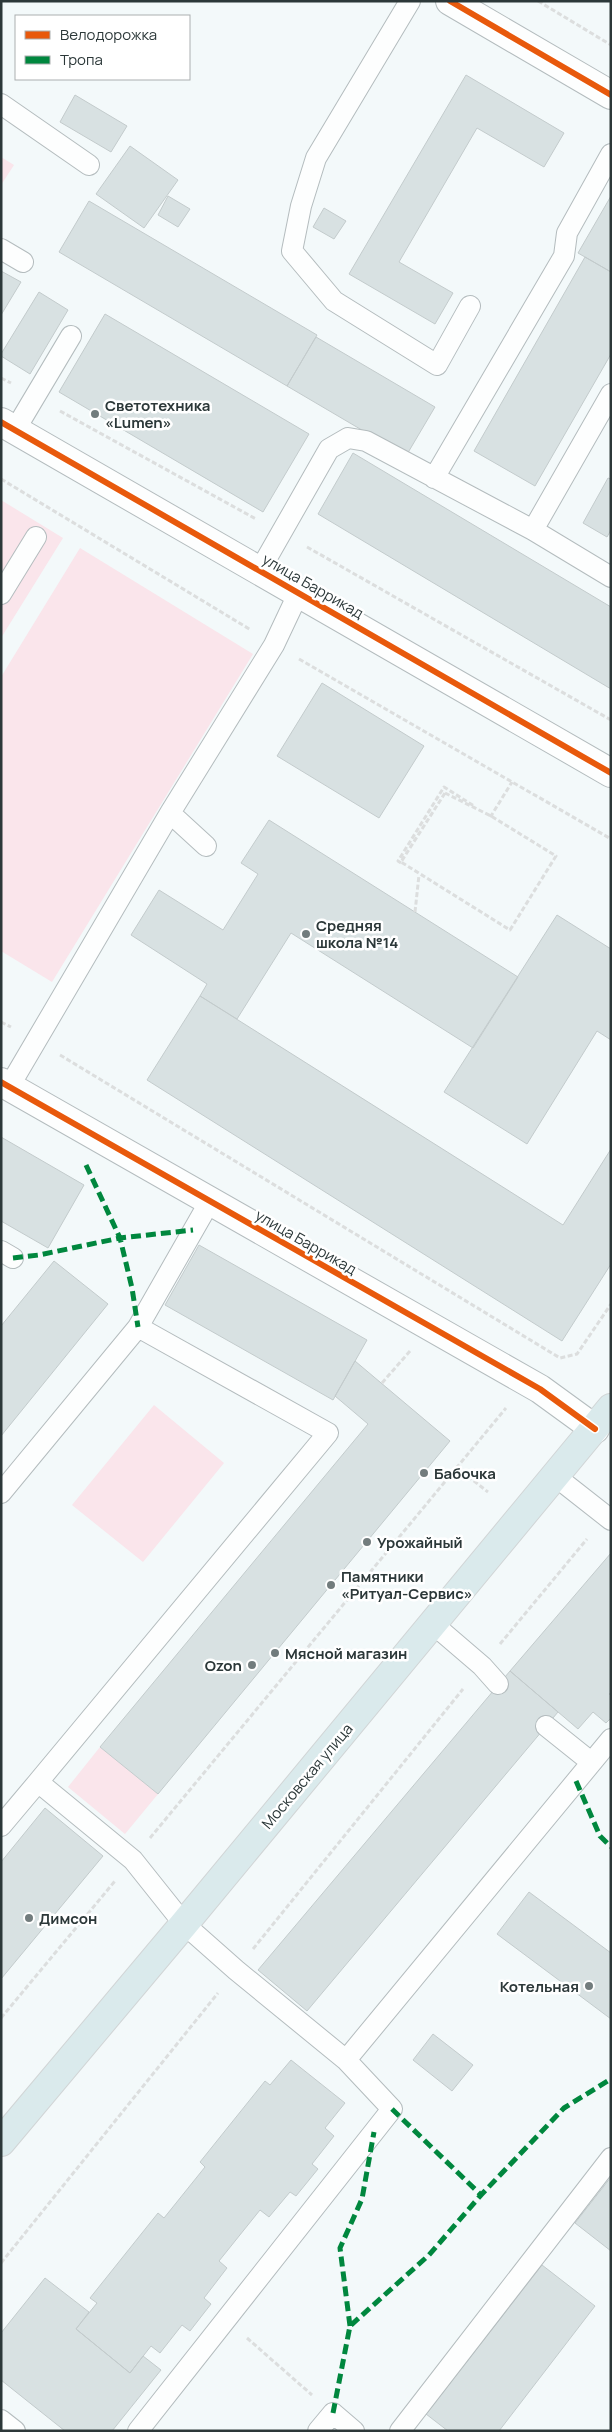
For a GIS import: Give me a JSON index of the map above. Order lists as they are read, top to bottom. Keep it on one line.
{"streets":{"main road":["Московская улица"],"street":["улица Баррикад"]},"crossings":[["улица Баррикад","Московская улица"]],"places":["Светотехника «Lumen»","Средняя школа №14","Бабочка","Урожайный","Памятники «Ритуал-Сервис»","Мясной магазин","Ozon","Димсон","Котельная"],"legend":["Велодорожка","Тропа"]}
